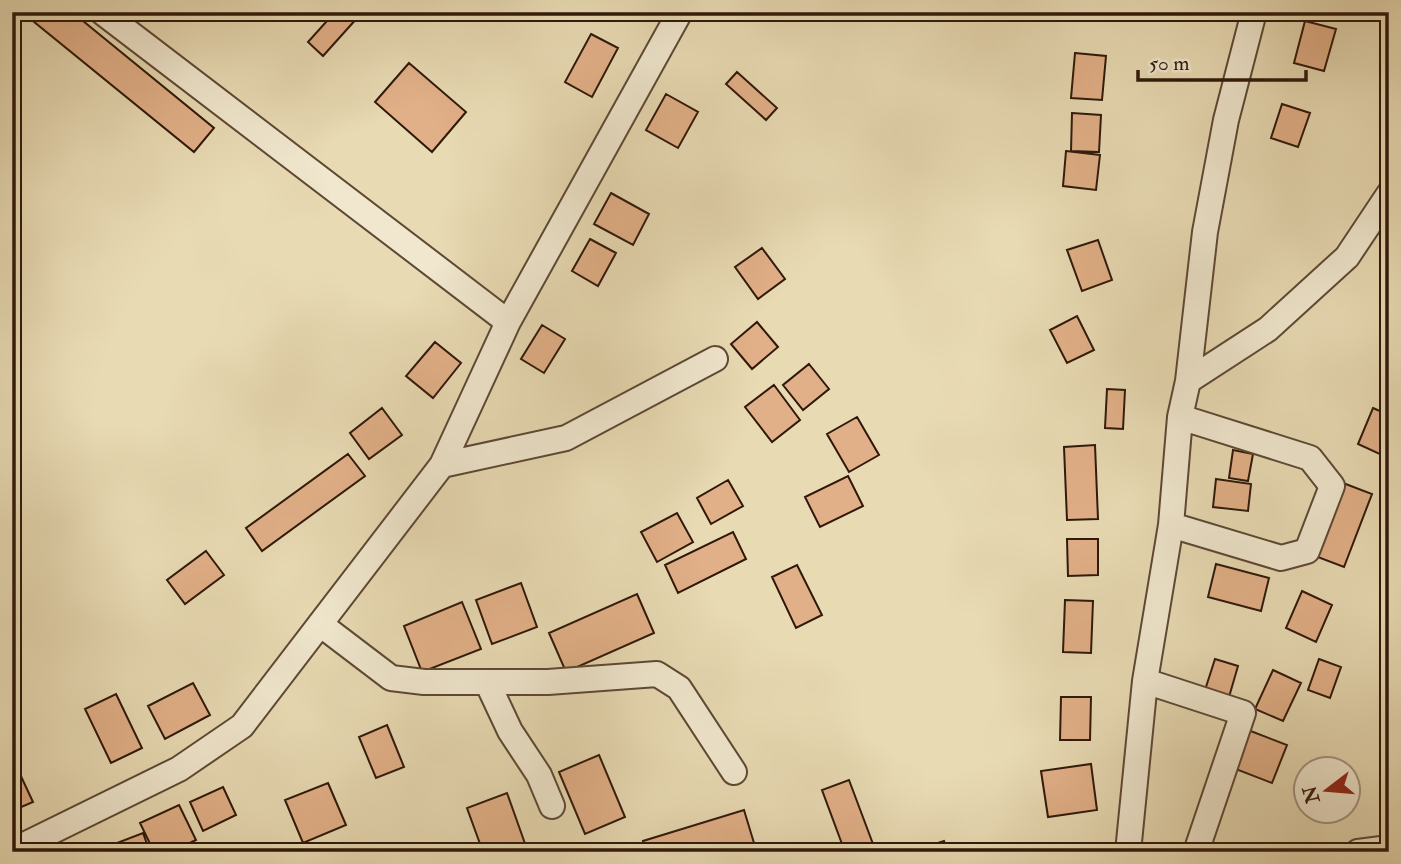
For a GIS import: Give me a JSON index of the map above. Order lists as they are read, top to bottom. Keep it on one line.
{"scale_bar":"50 m","north":"left"}
